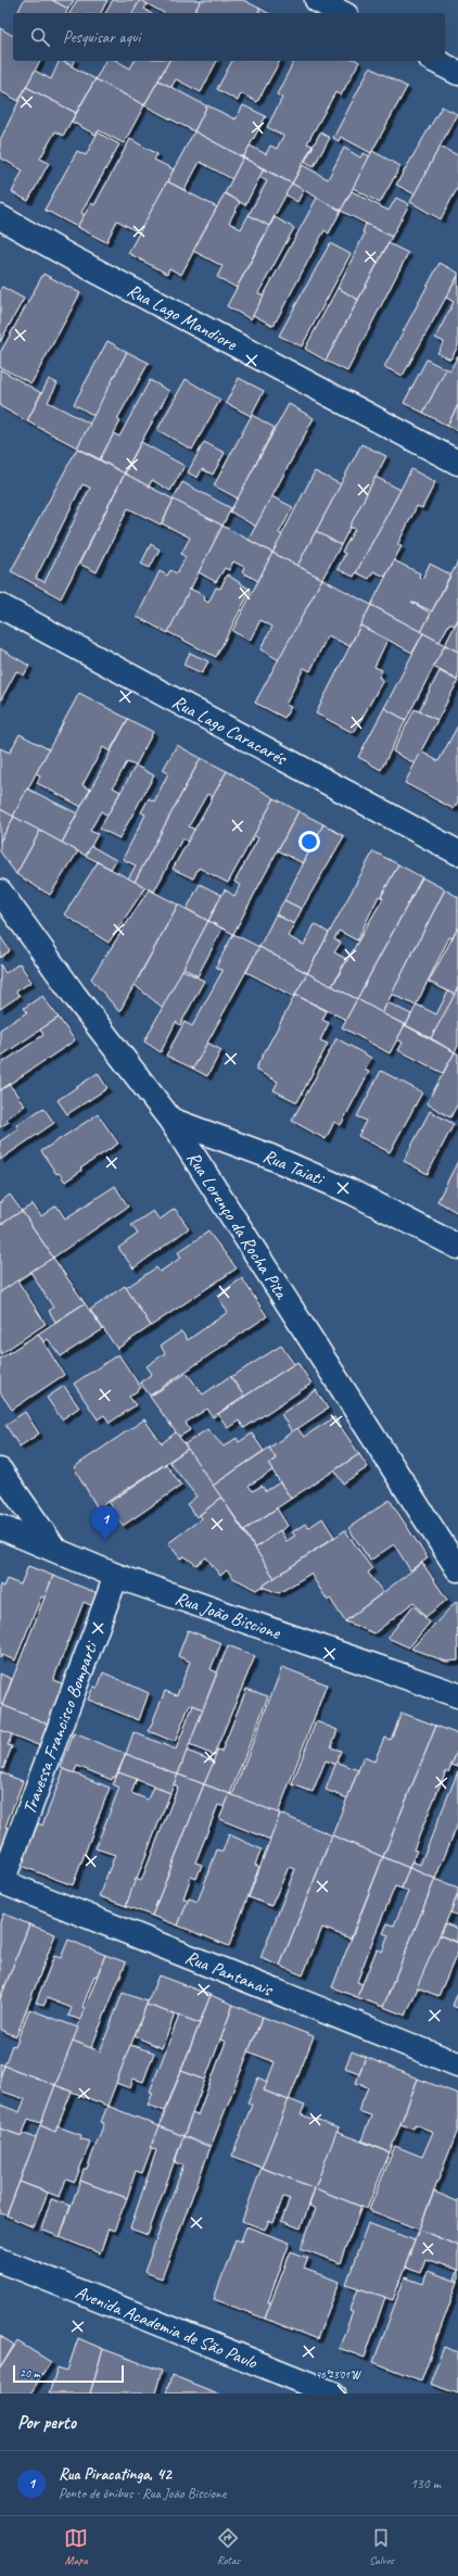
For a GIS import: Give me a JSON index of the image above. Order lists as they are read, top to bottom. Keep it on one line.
{"streets":{"street":["Rua Lago Mandiore","Rua Lago Caracarés","Rua Taiati","Rua Lorenço da Rocha Pita","Rua João Biscione","Travessa Francisco Bomparti","Rua Pantanais","Avenida Academia de São Paulo"]},"crossings":[["Rua Taiati","Rua Lorenço da Rocha Pita"],["Rua João Biscione","Travessa Francisco Bomparti"],["Travessa Francisco Bomparti","Rua Pantanais"]],"scale_bar":"20 m","page":{"search":"Pesquisar aqui","pins":"1","scale":"20 m","heading":"Por perto","list":[{"mark":"1","name":"Rua Piracatinga, 42","note":"Ponto de ônibus · Rua João Biscione","value":"130 m"}],"nav":["Mapa","Rotas","Salvos"]},"coordinates":["46°23'01\"W"]}
